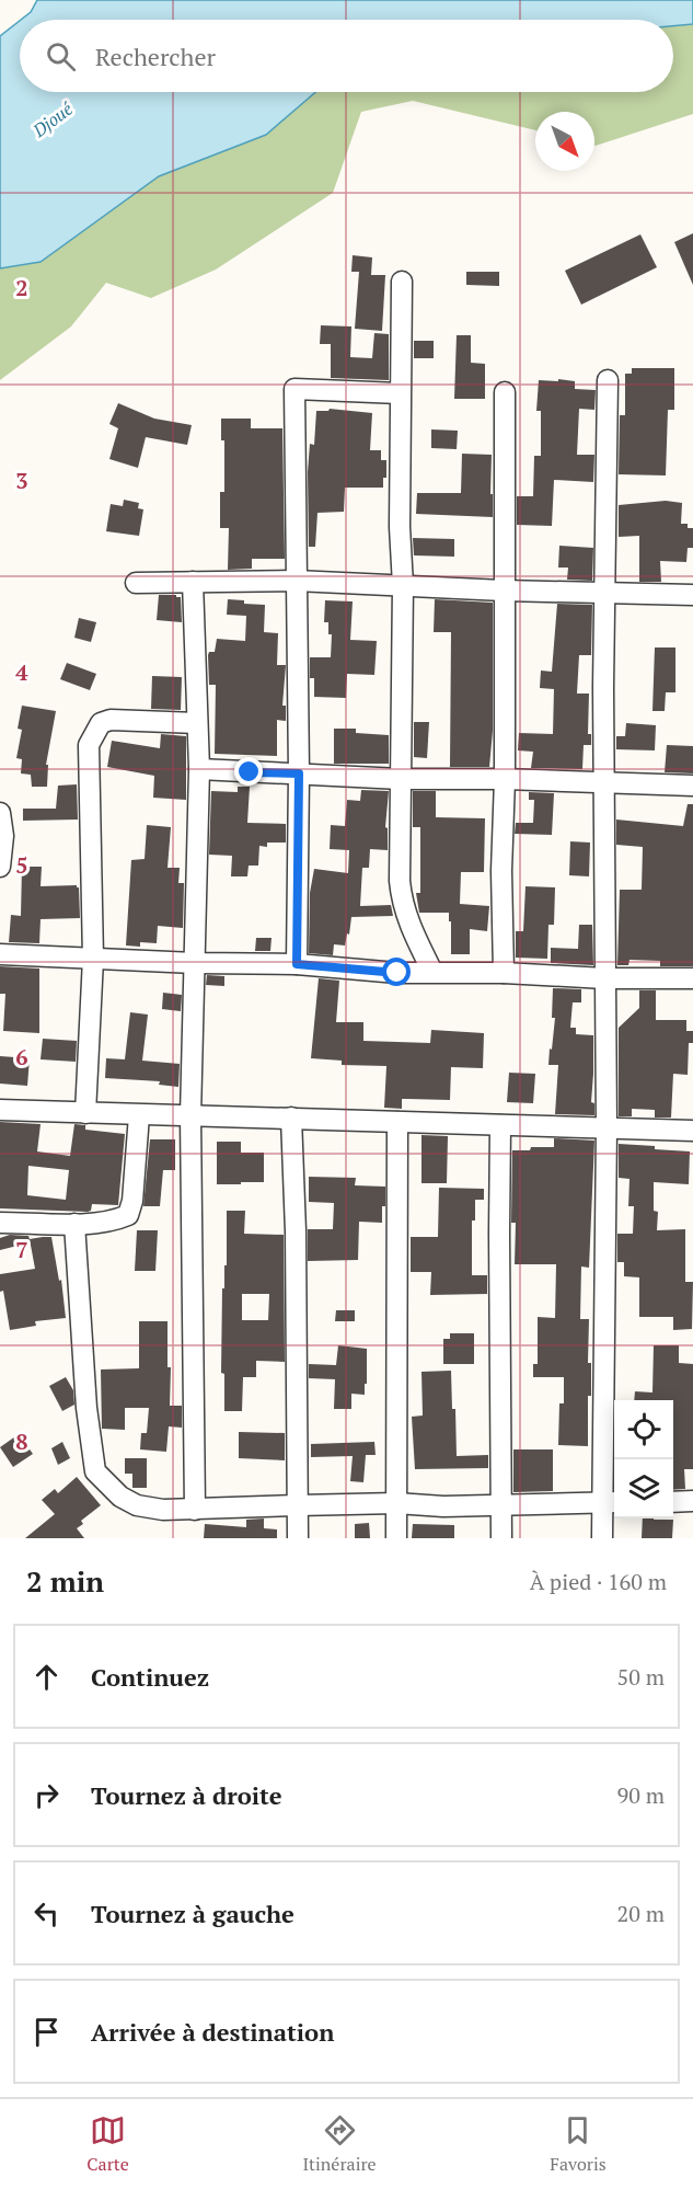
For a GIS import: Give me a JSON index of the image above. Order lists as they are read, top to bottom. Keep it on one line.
{"water":["Djoué"],"north":"bottom right","page":{"search":"Rechercher","heading":["2 min","À pied · 160 m"],"list":[["Continuez","50 m"],["Tournez à droite","90 m"],["Tournez à gauche","20 m"],"Arrivée à destination"],"nav":["Carte","Itinéraire","Favoris"]},"grid":{"rows":["2","3","4","5","6","7","8"]}}
